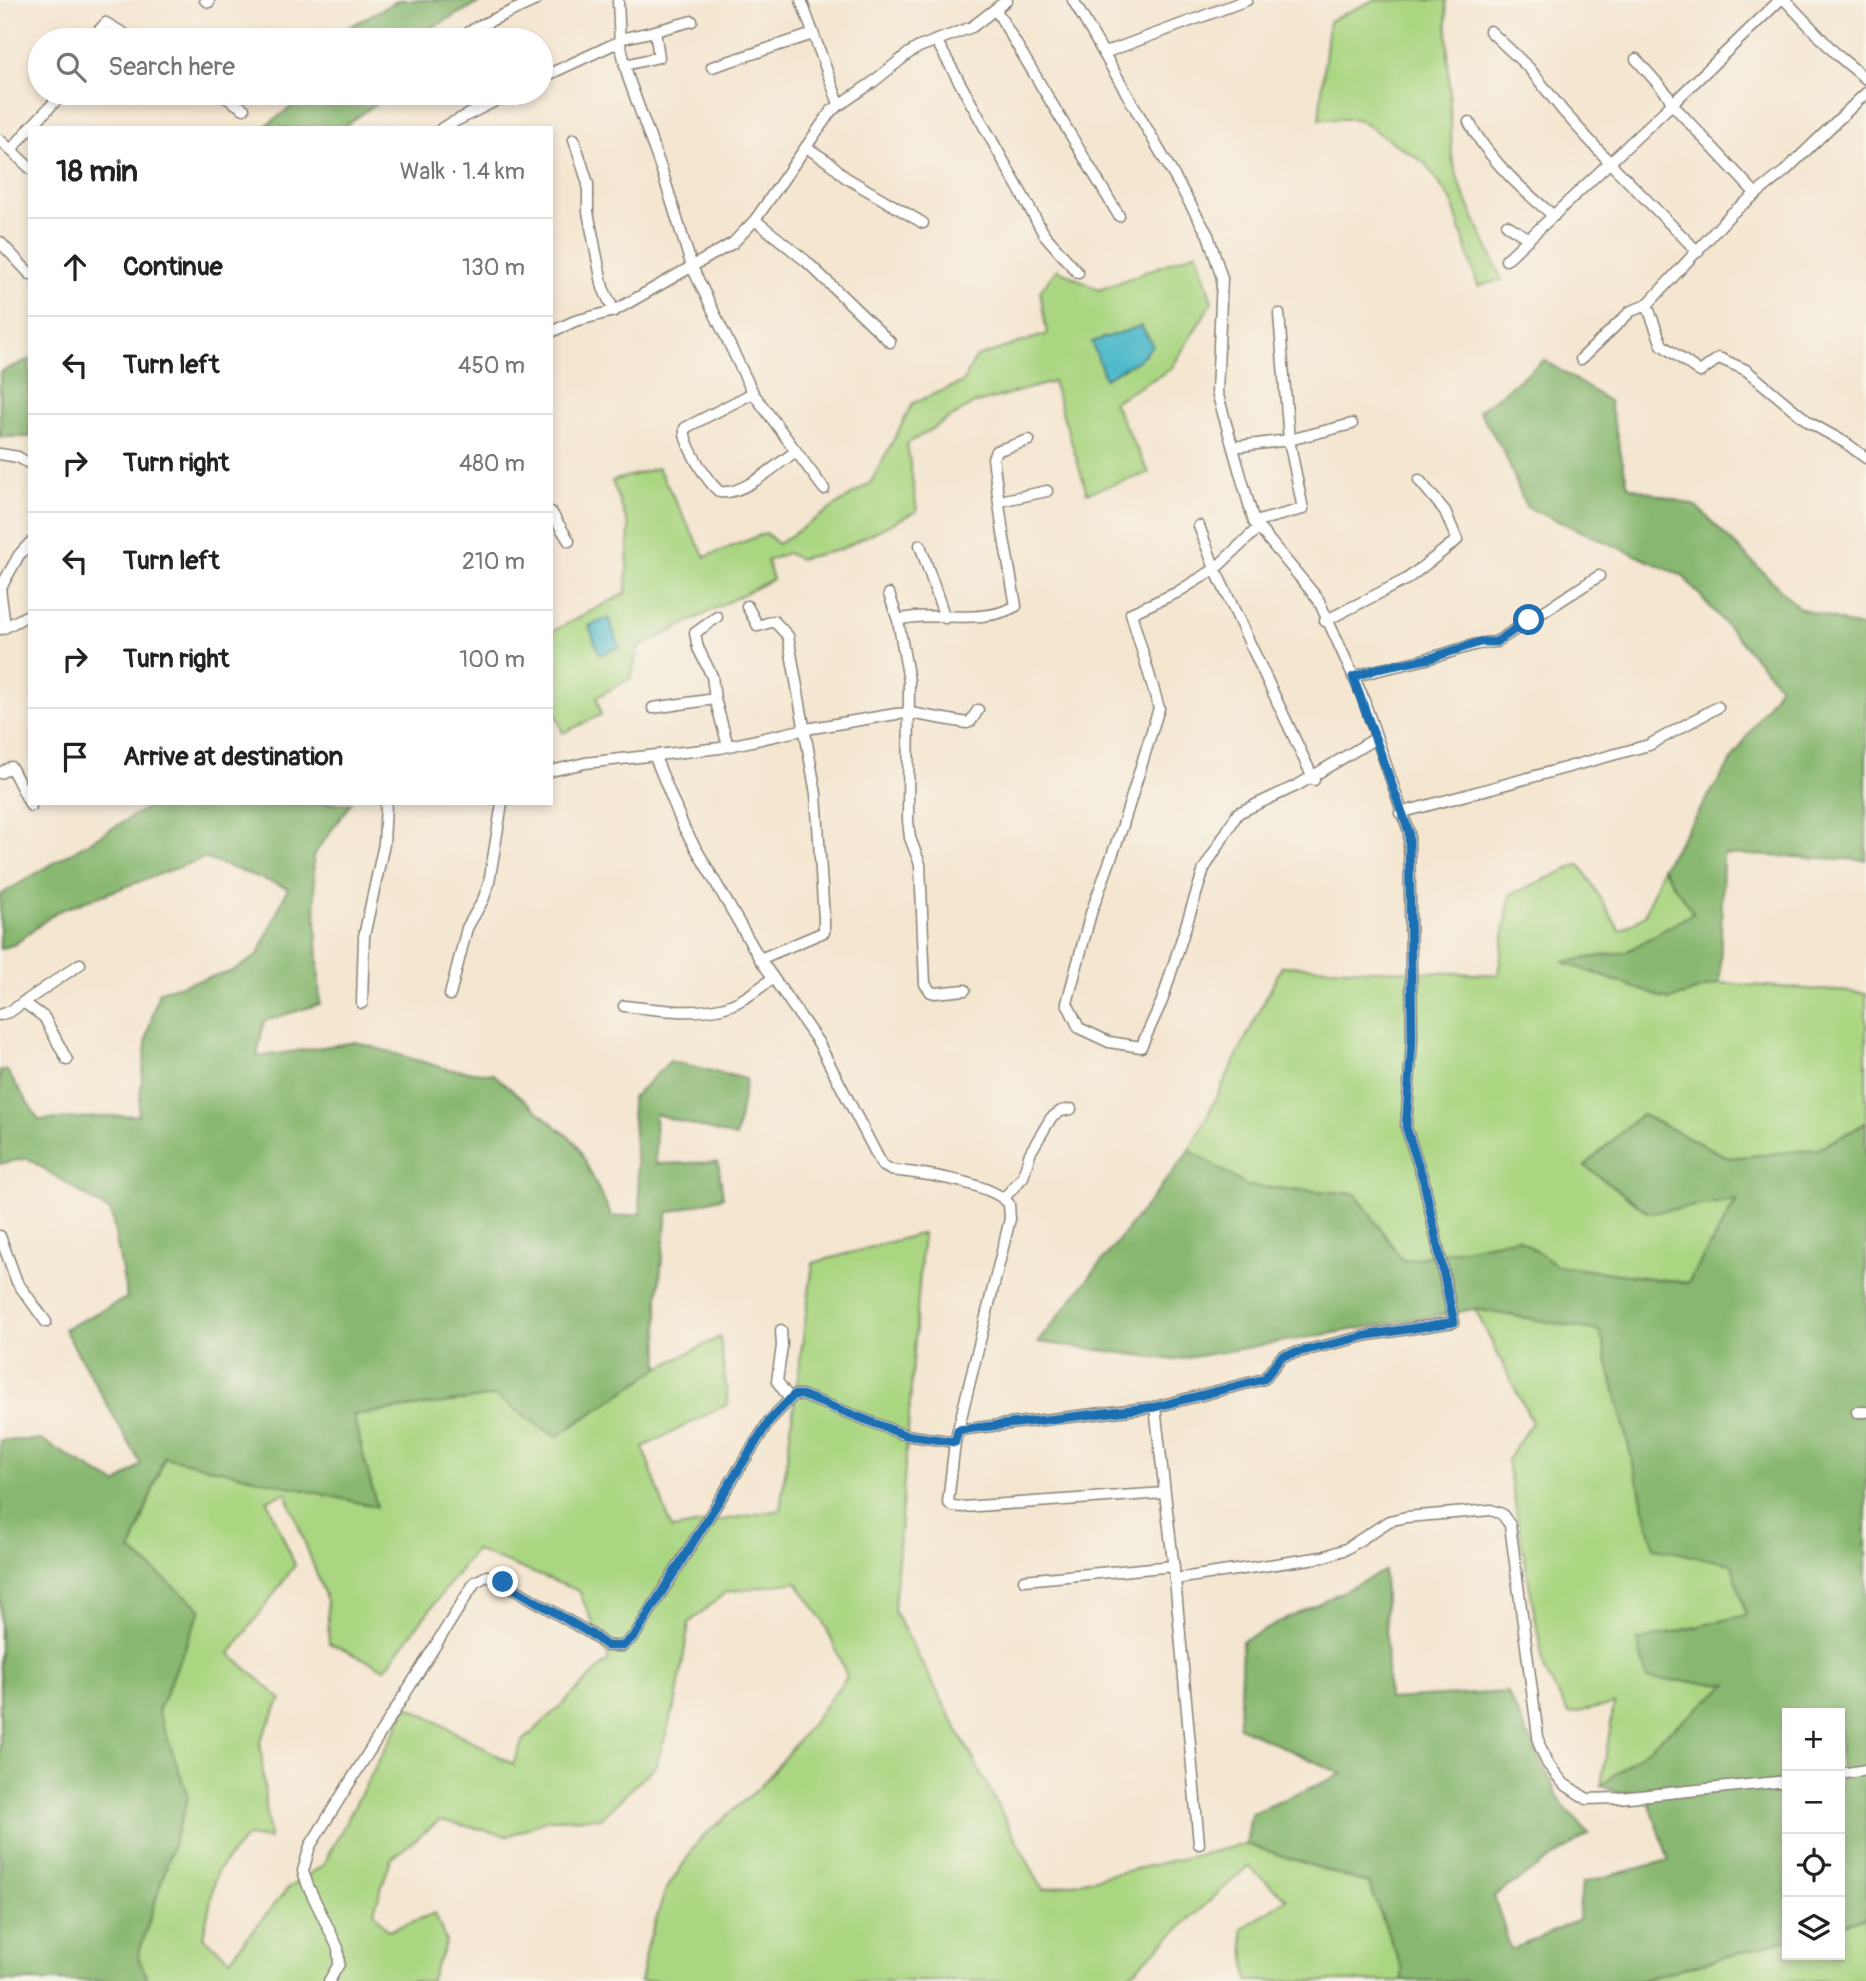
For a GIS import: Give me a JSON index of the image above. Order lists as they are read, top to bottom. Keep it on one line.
{"page":{"search":"Search here","heading":["18 min","Walk · 1.4 km"],"list":[["Continue","130 m"],["Turn left","450 m"],["Turn right","480 m"],["Turn left","210 m"],["Turn right","100 m"],"Arrive at destination"],"map_buttons":["+","−"]}}
